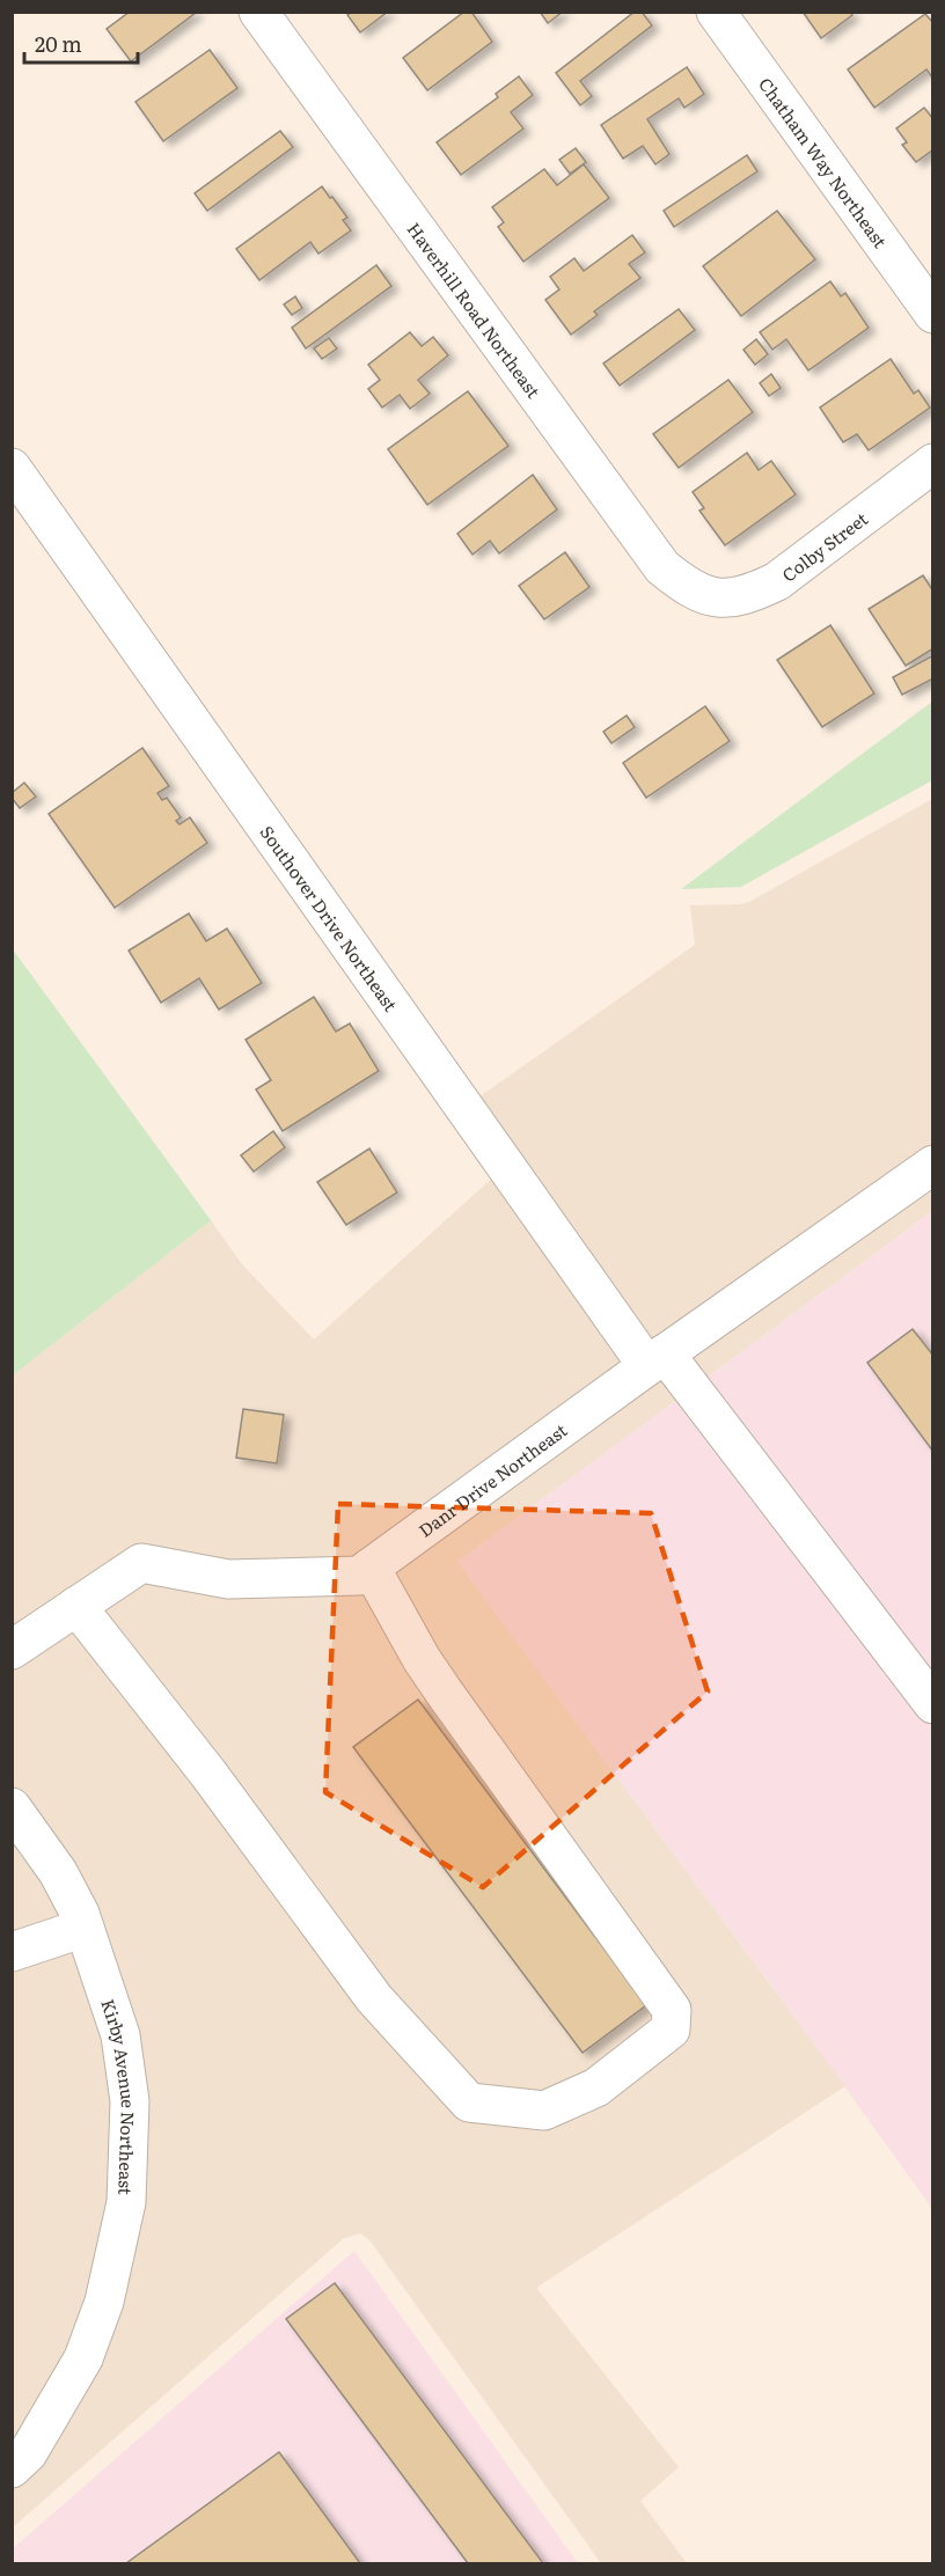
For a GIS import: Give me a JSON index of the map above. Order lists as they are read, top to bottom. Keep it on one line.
{"streets":{"street":["Chatham Way Northeast","Haverhill Road Northeast","Colby Street","Southover Drive Northeast","Danr Drive Northeast","Kirby Avenue Northeast"]},"crossings":[["Haverhill Road Northeast","Colby Street"],["Southover Drive Northeast","Danr Drive Northeast"]],"scale_bar":"20 m"}
